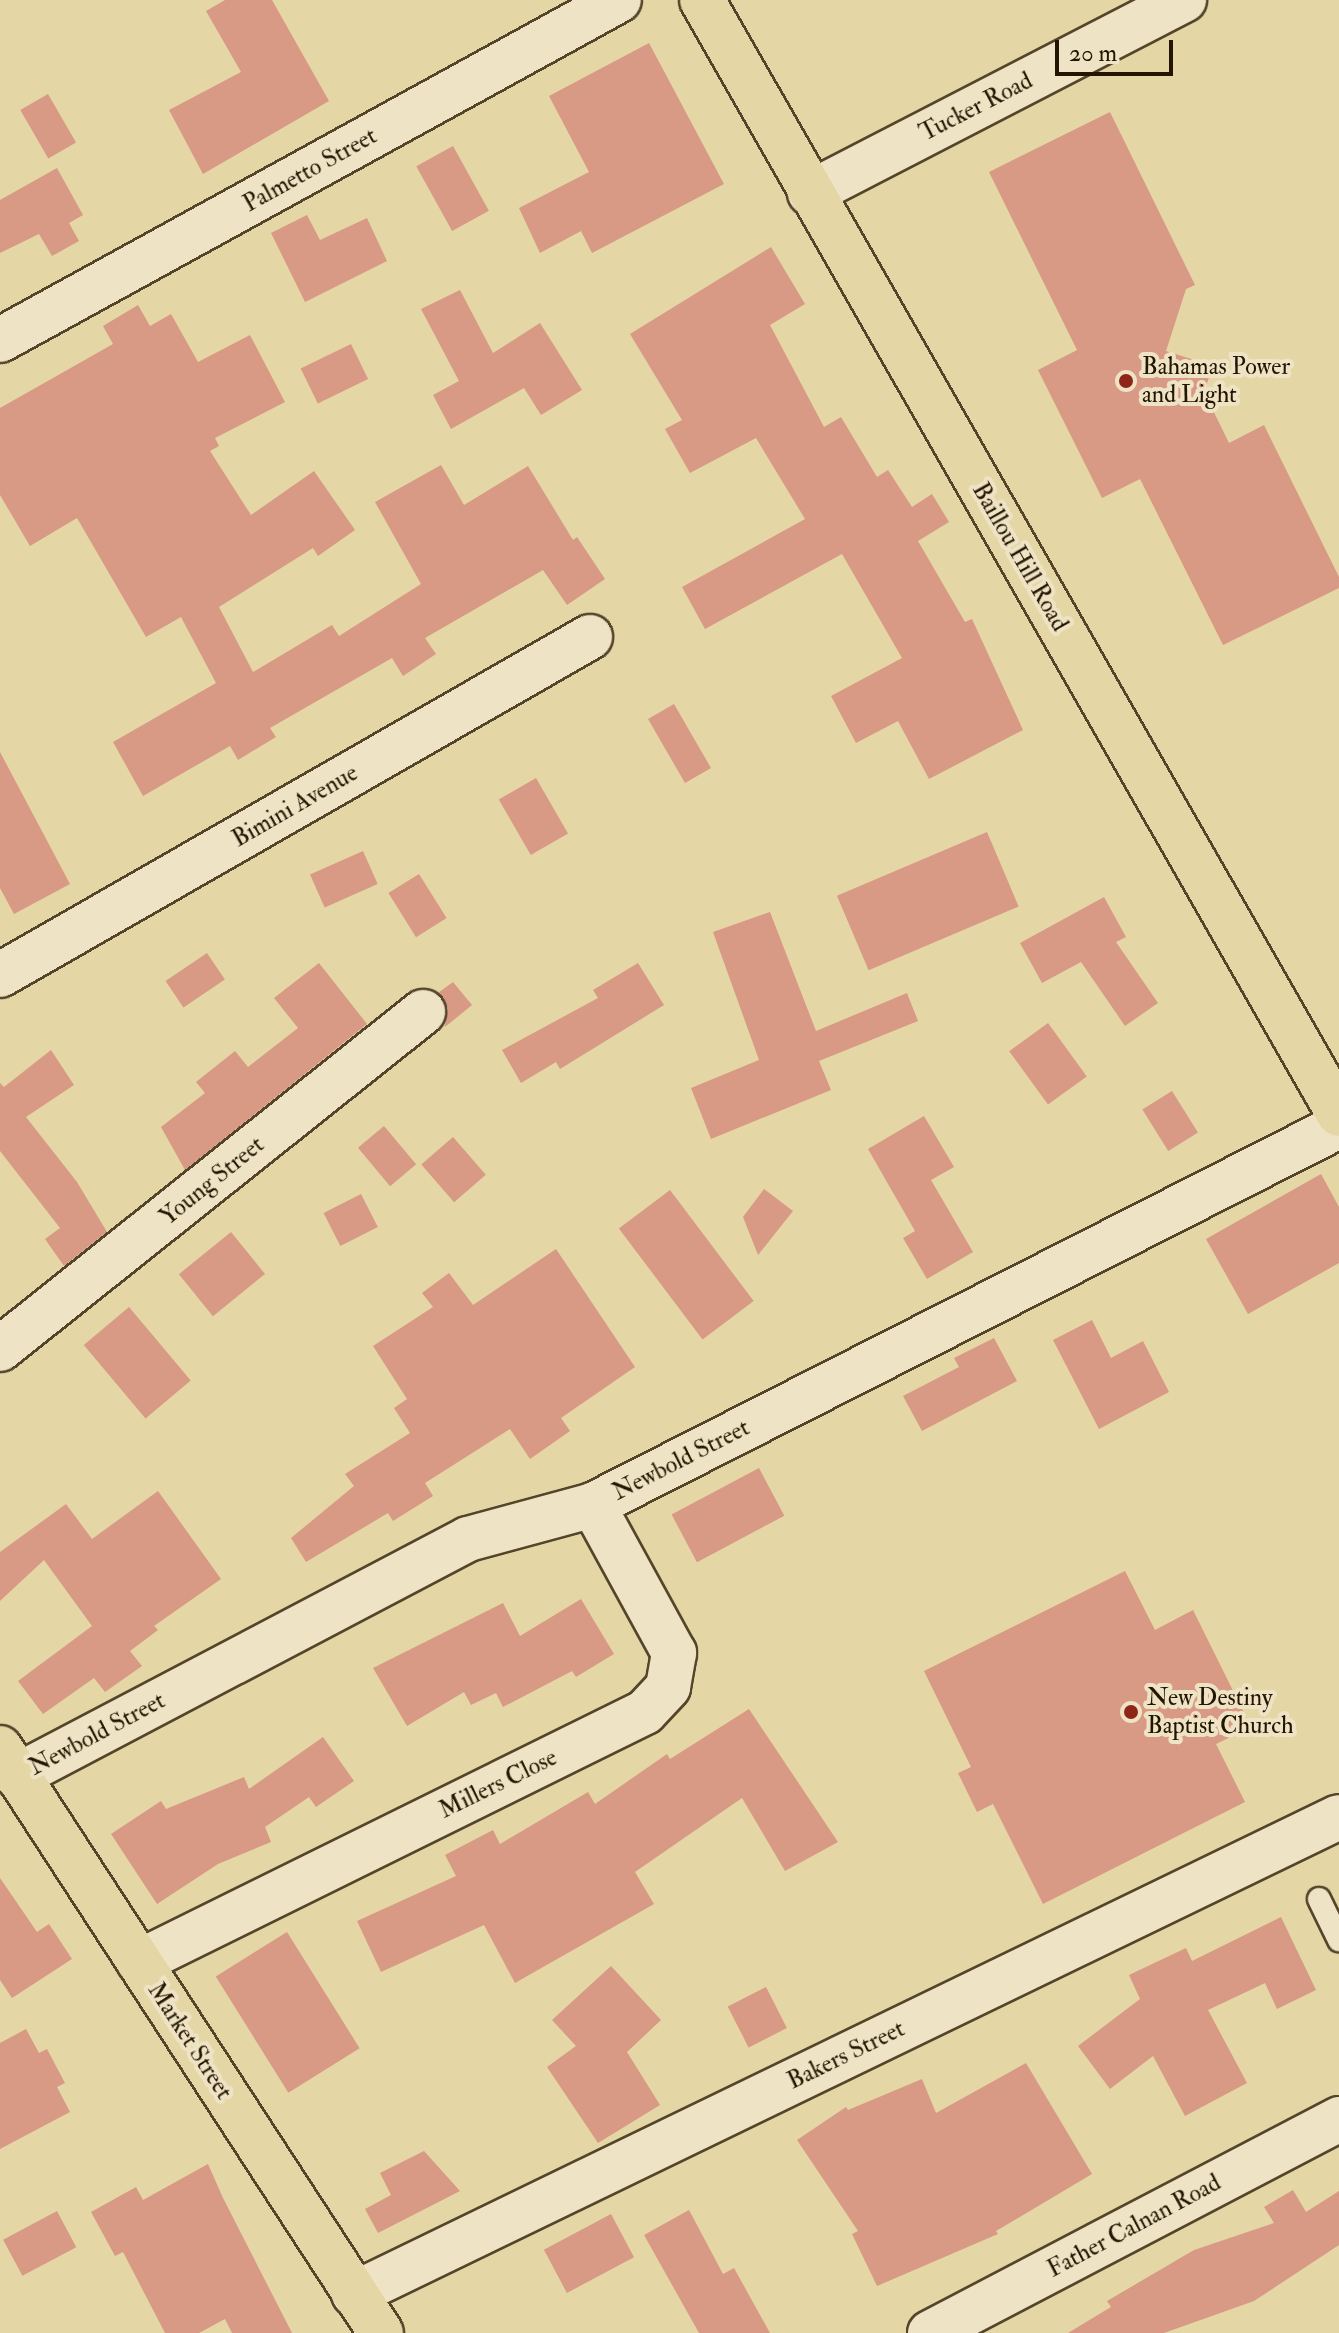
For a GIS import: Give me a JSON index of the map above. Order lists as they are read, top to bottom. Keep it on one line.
{"streets":{"main road":["Baillou Hill Road","Market Street"],"street":["Tucker Road","Palmetto Street","Bimini Avenue","Young Street","Newbold Street","Millers Close","Bakers Street","Father Calnan Road"]},"crossings":[["Tucker Road","Baillou Hill Road"],["Newbold Street","Millers Close"],["Newbold Street","Market Street"],["Millers Close","Market Street"],["Market Street","Bakers Street"]],"places":["Bahamas Power and Light","New Destiny Baptist Church"],"scale_bar":"20 m"}
